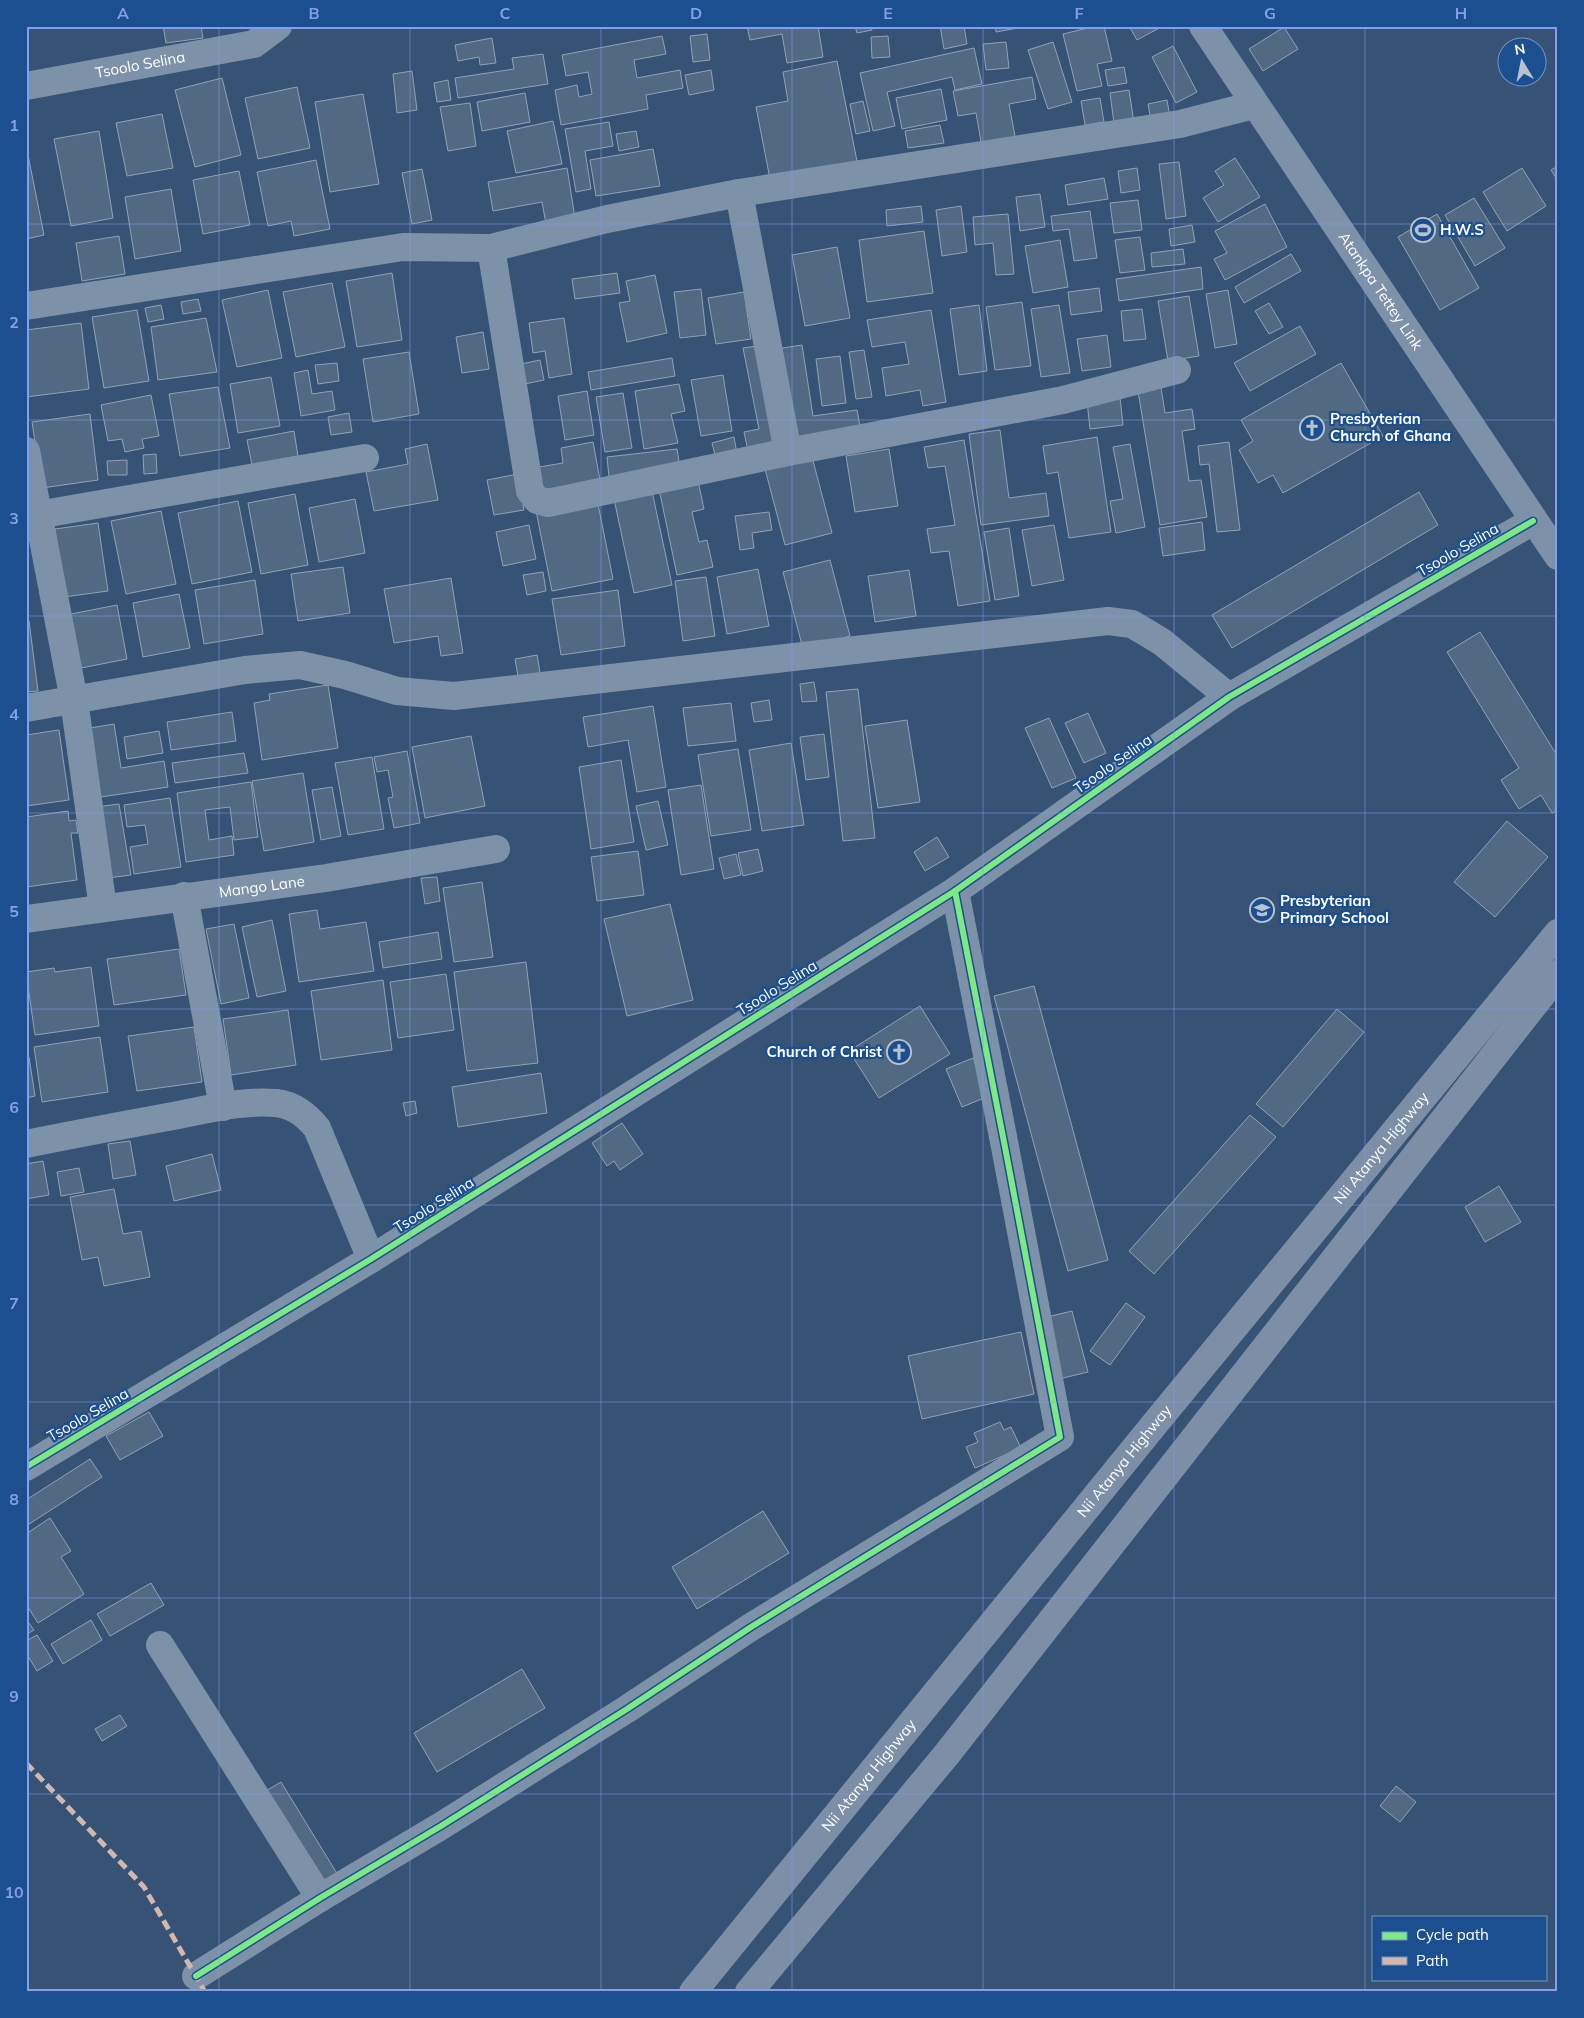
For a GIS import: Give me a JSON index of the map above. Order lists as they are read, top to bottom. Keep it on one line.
{"streets":{"main road":["Nii Atanya Highway"],"street":["Tsoolo Selina","Atankpa Tettey Link","Mango Lane"]},"crossings":[["Tsoolo Selina","Atankpa Tettey Link"]],"places":{"sports":["H.W.S"],"church":["Presbyterian Church of Ghana","Church of Christ"],"school or university":["Presbyterian Primary School"]},"legend":["Cycle path","Path"],"north":"top","grid":{"columns":["A","B","C","D","E","F","G","H"],"rows":["1","2","3","4","5","6","7","8","9","10"]}}
